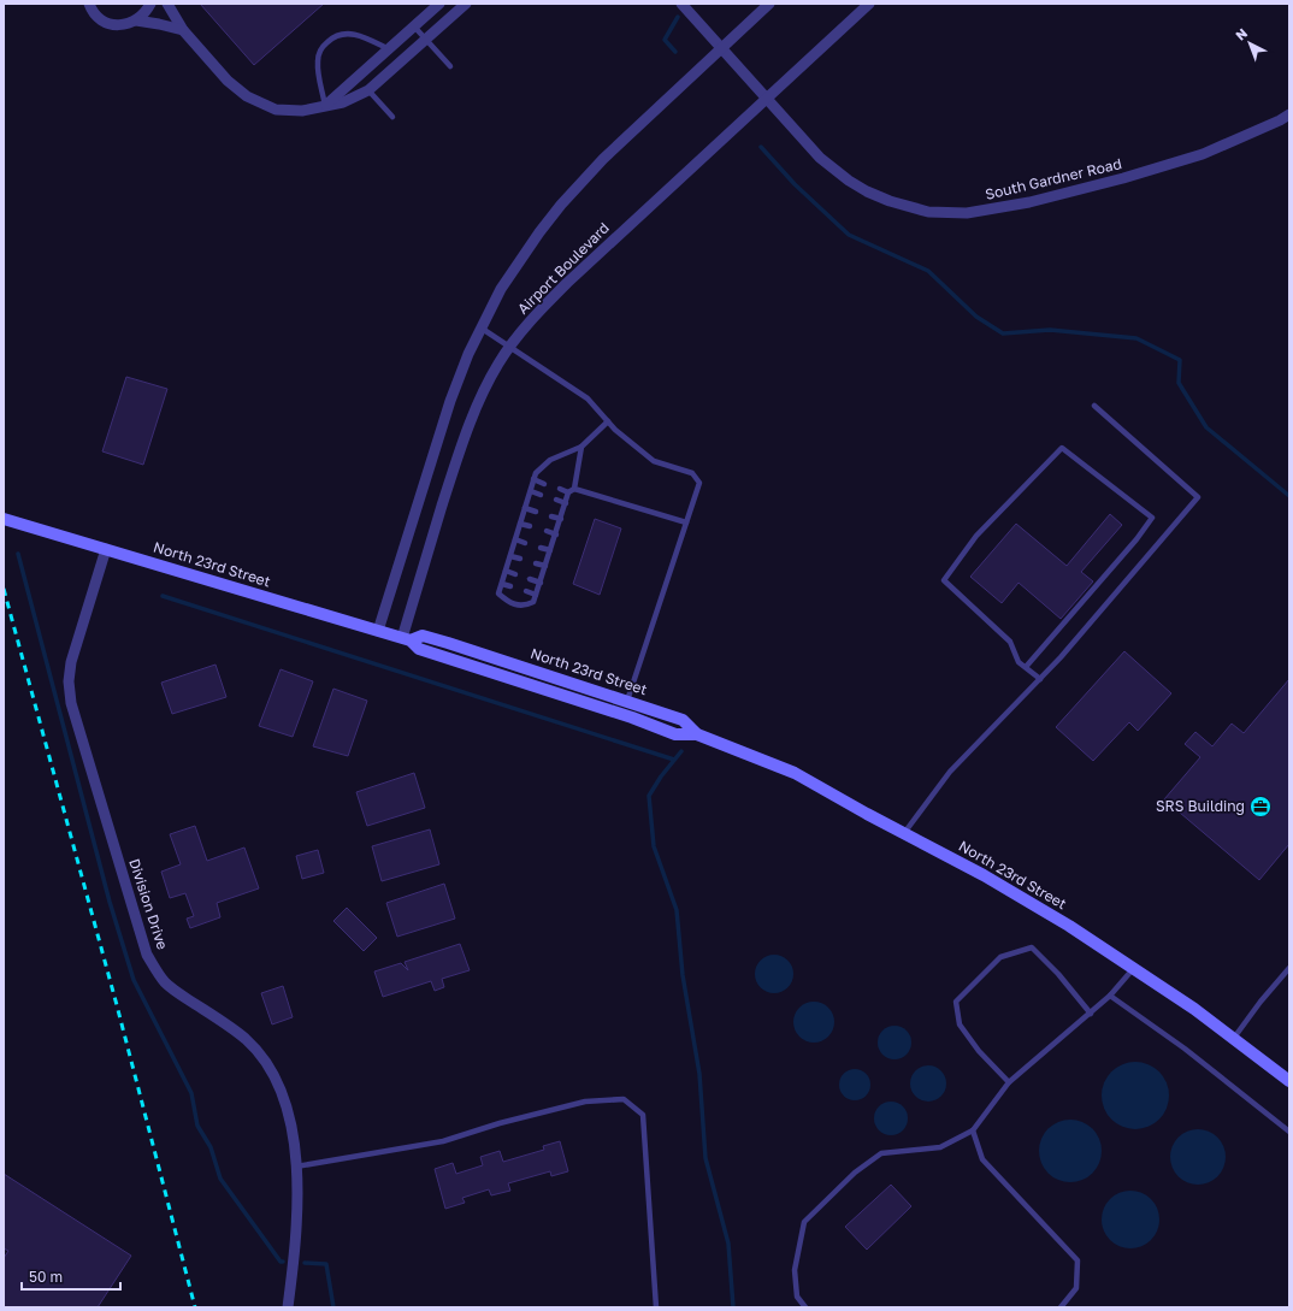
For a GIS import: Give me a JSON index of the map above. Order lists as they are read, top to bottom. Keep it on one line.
{"streets":{"main road":["North 23rd Street"],"street":["South Gardner Road","Airport Boulevard","Division Drive"]},"crossings":[["South Gardner Road","Airport Boulevard"],["Airport Boulevard","North 23rd Street"],["North 23rd Street","Division Drive"]],"places":{"office":["SRS Building"]},"scale_bar":"50 m","north":"top left"}
